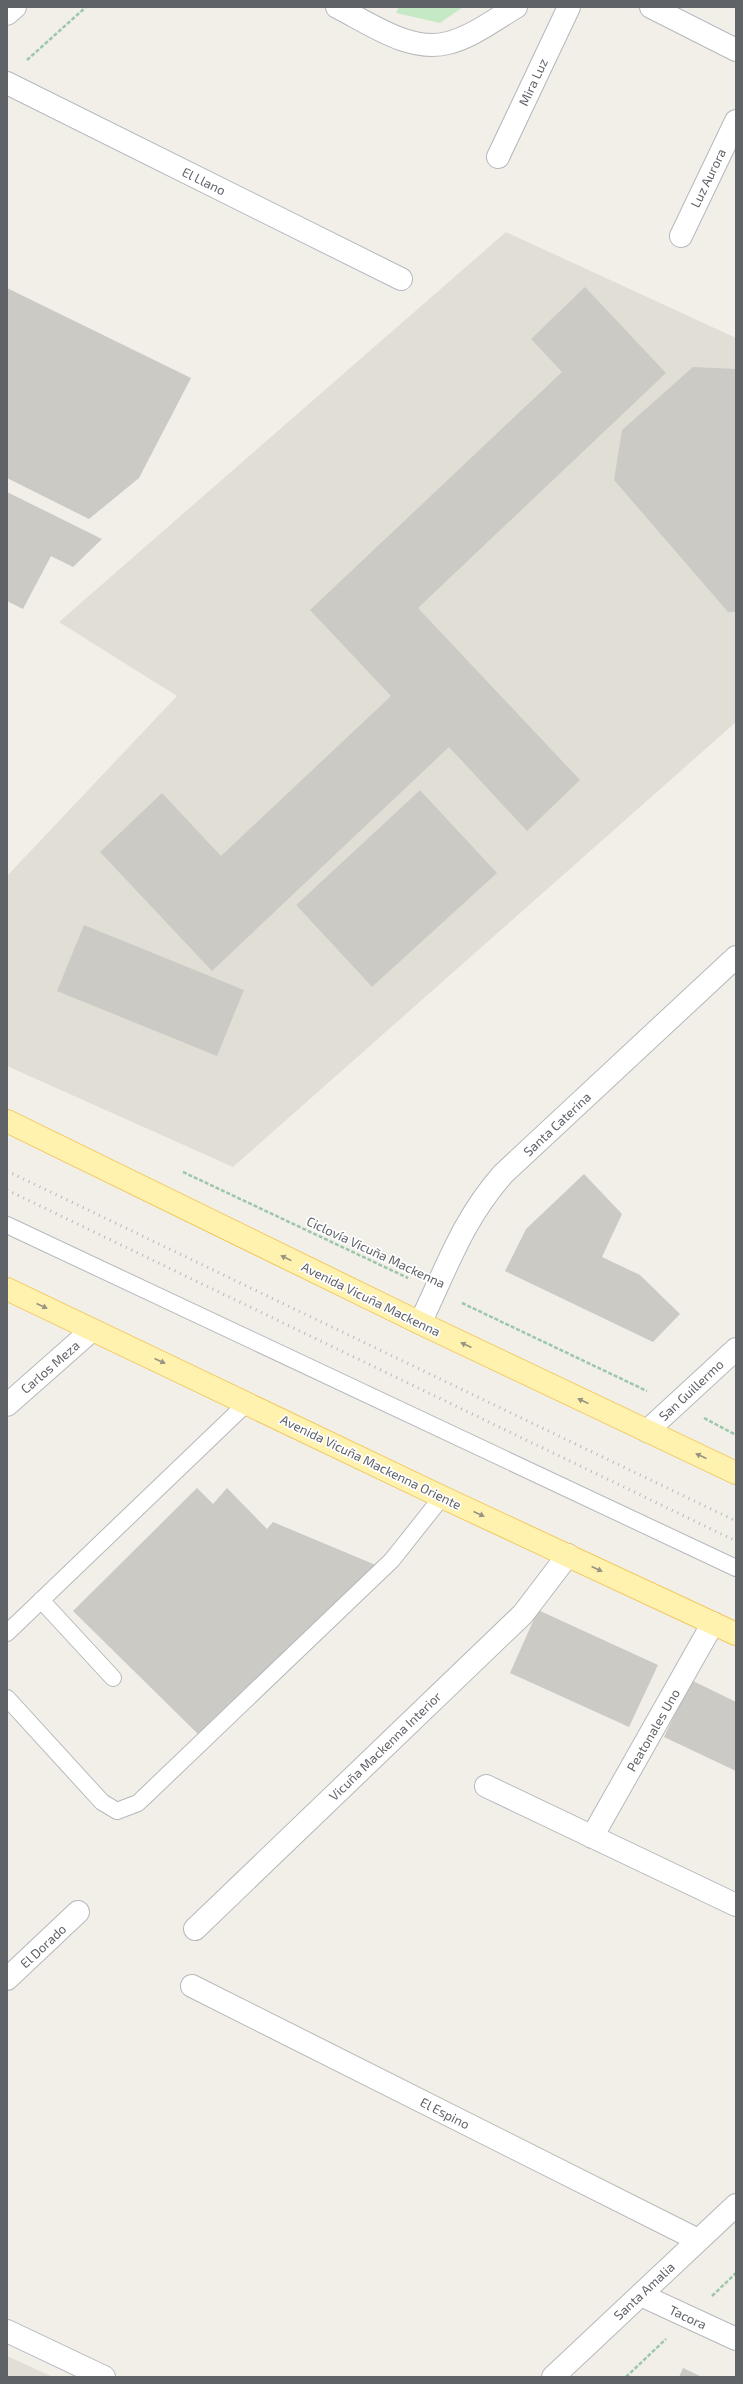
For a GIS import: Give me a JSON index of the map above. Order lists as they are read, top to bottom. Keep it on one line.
{"streets":{"main road":["Avenida Vicuña Mackenna","Avenida Vicuña Mackenna Oriente"],"street":["Mira Luz","Luz Aurora","El Llano","Santa Caterina","Carlos Meza","San Guillermo","Peatonales Uno","Vicuña Mackenna Interior","El Dorado","El Espino","Santa Amalia","Tacora"],"path":["Ciclovía Vicuña Mackenna"]},"crossings":[["Santa Caterina","Ciclovía Vicuña Mackenna"],["Santa Caterina","Avenida Vicuña Mackenna"],["Ciclovía Vicuña Mackenna","San Guillermo"],["Avenida Vicuña Mackenna","San Guillermo"],["Carlos Meza","Avenida Vicuña Mackenna Oriente"],["Avenida Vicuña Mackenna Oriente","Peatonales Uno"],["Avenida Vicuña Mackenna Oriente","Vicuña Mackenna Interior"],["El Espino","Santa Amalia"],["Santa Amalia","Tacora"]],"one_way":["Avenida Vicuña Mackenna","Avenida Vicuña Mackenna Oriente"]}
